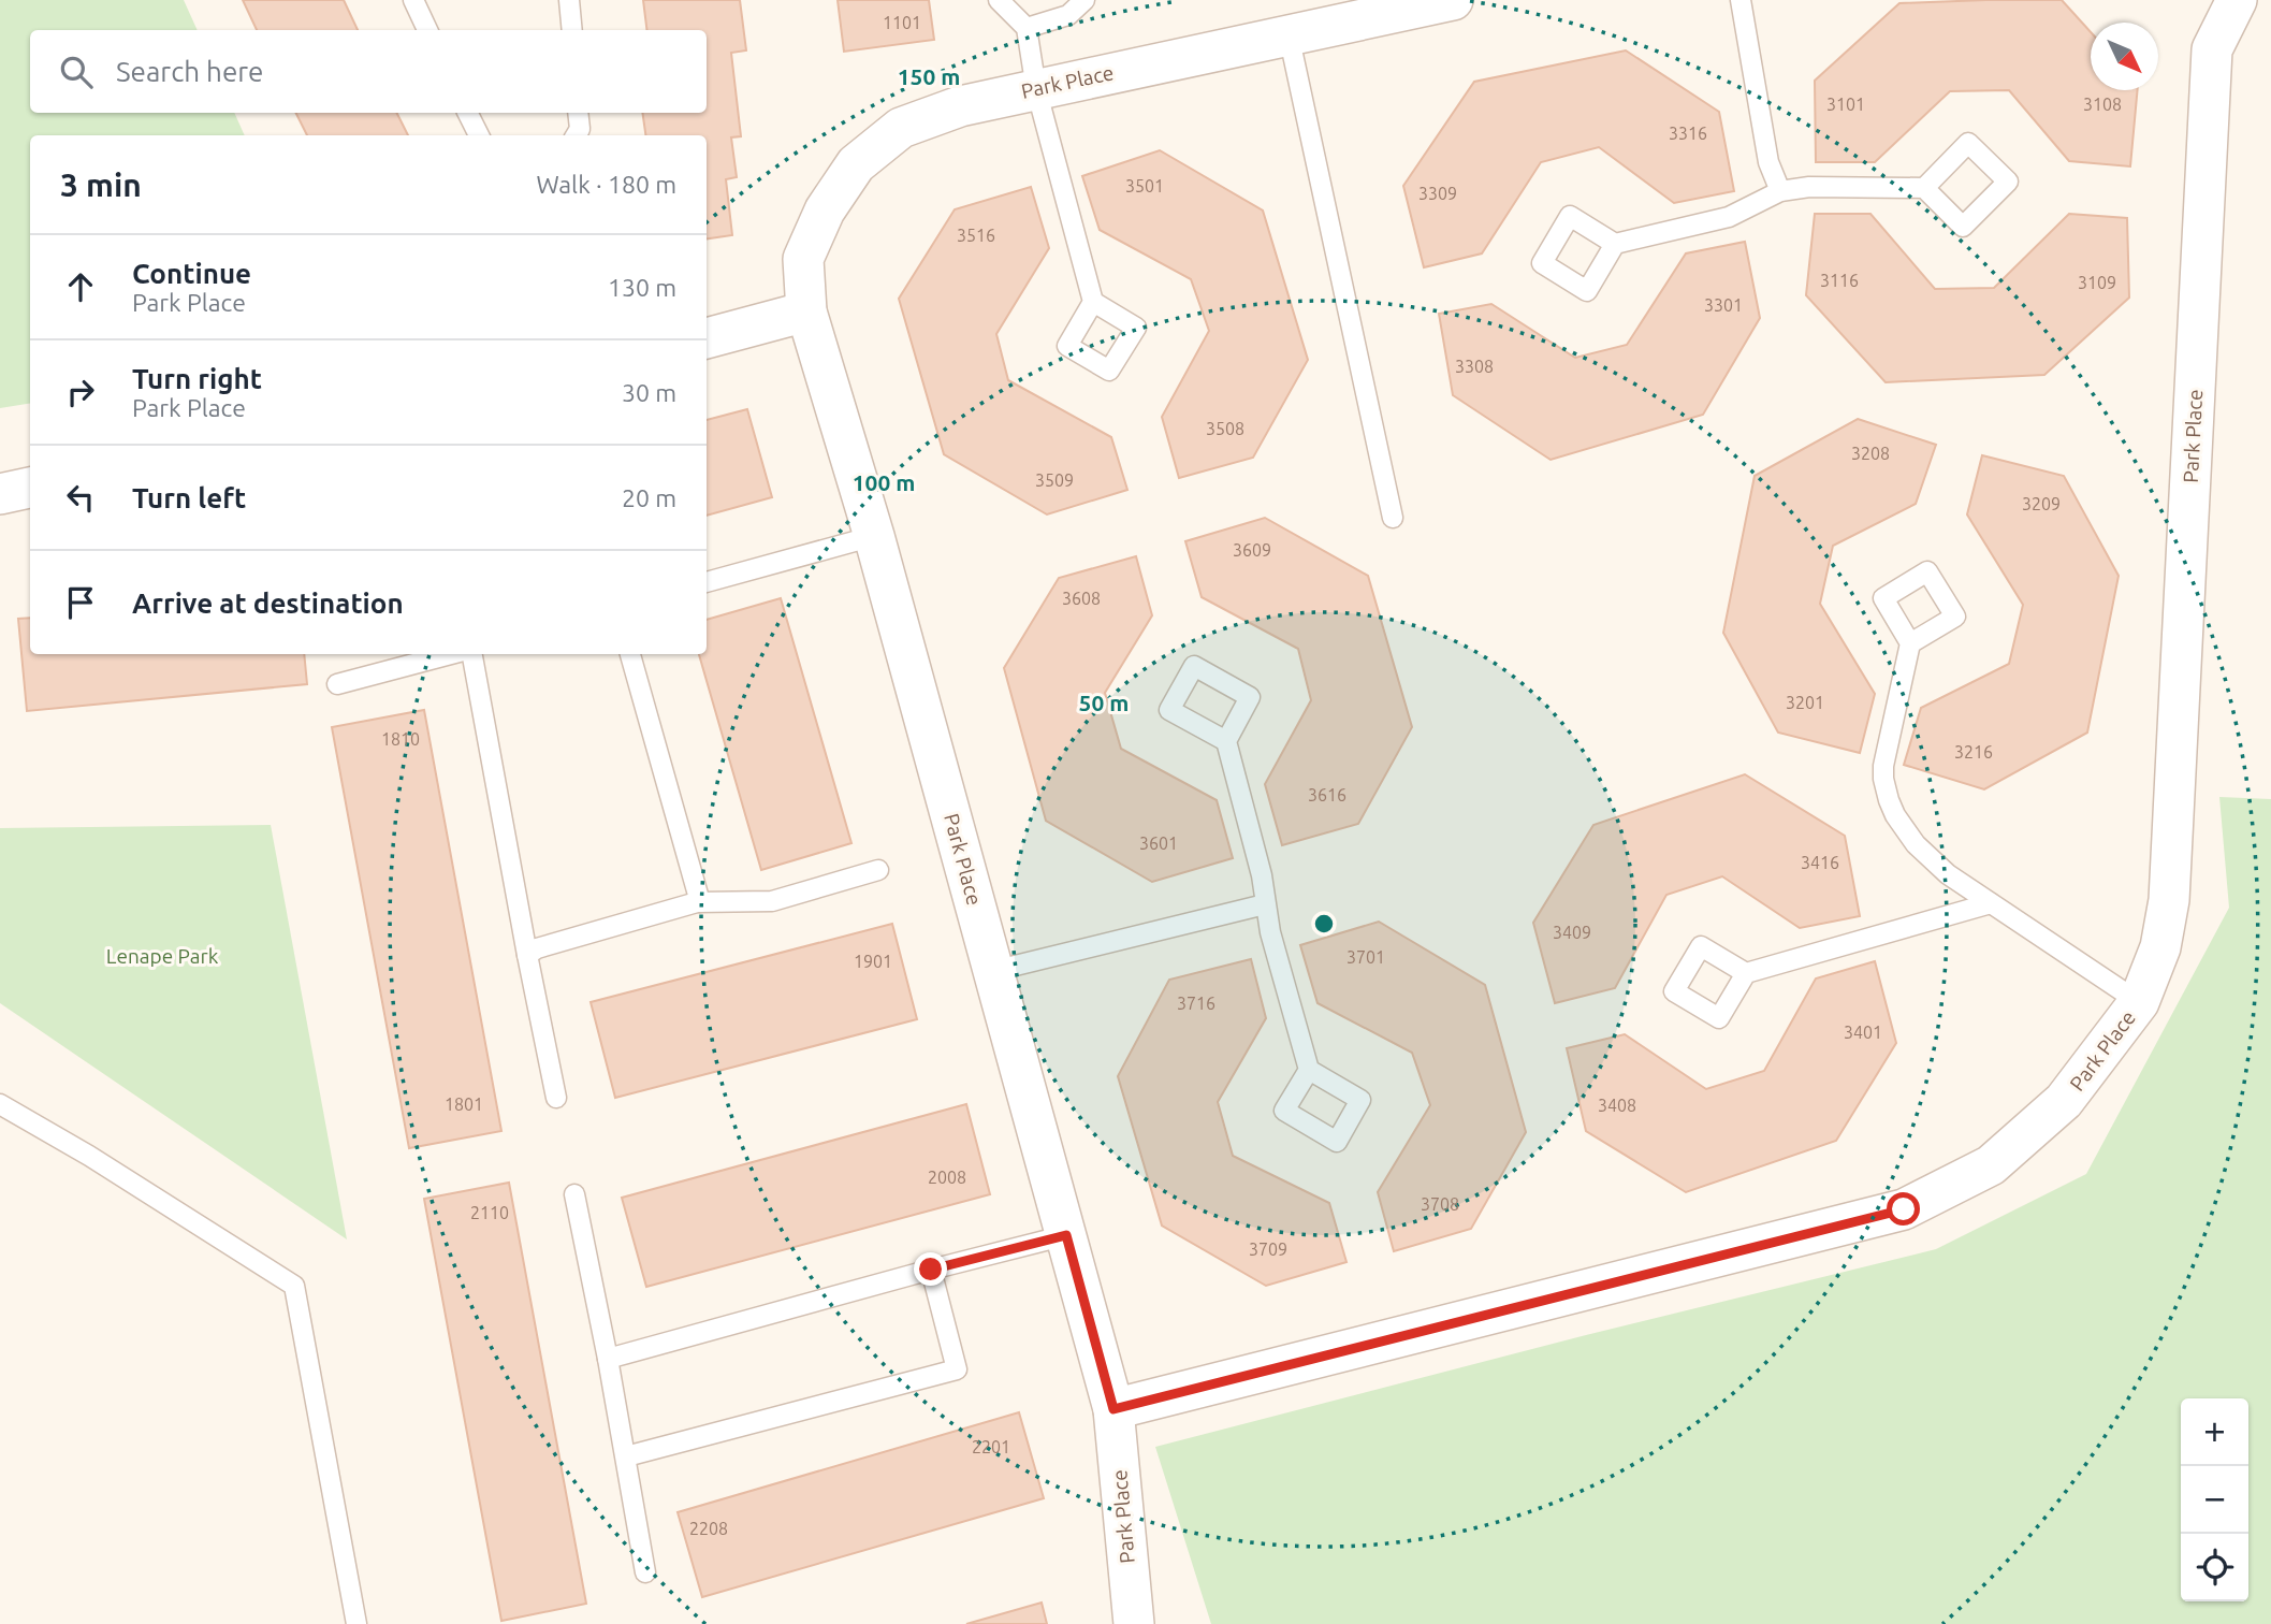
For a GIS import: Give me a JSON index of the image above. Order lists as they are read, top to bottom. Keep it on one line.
{"streets":{"street":["Park Place"]},"parks":["Lenape Park"],"house_numbers":["1101","3101","3108","3316","3501","3309","3516","3116","3109","3301","3308","3508","3208","3509","3209","3609","3608","3201","1810","3216","3616","3601","3416","3409","3701","1901","3716","3401","1801","3408","2008","3708","2110","3709","2201","2208"],"north":"bottom right","page":{"search":"Search here","heading":["3 min","Walk · 180 m"],"list":[["Continue","Park Place","130 m"],["Turn right","Park Place","30 m"],["Turn left","20 m"],"Arrive at destination"],"map_buttons":["+","−"]},"rings":["150 m","100 m","50 m"]}
